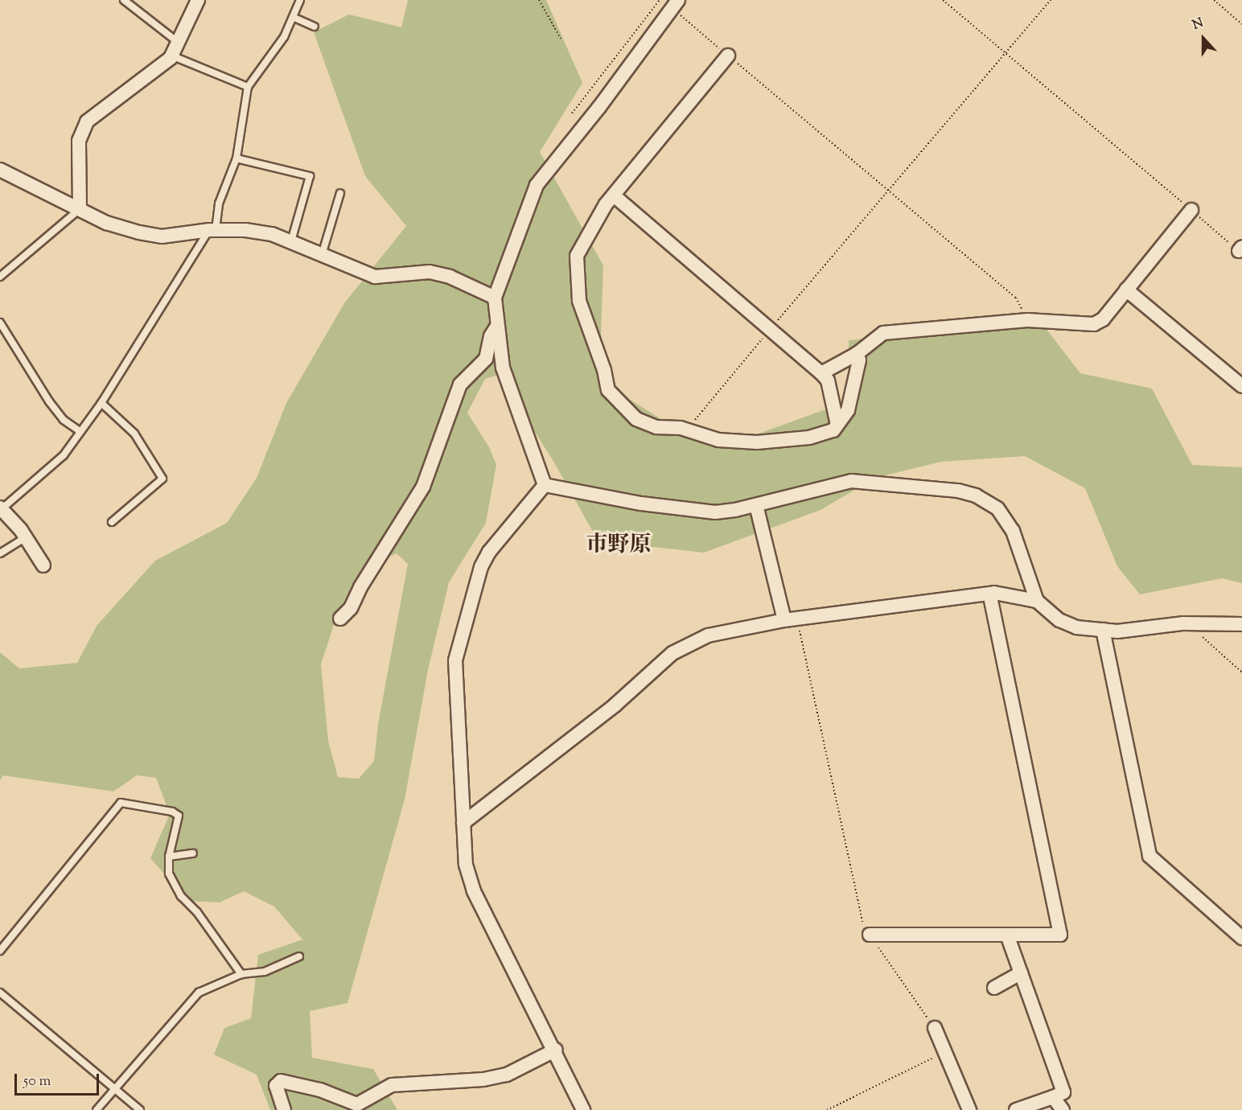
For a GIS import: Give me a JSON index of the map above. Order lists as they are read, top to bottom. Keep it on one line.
{"districts":["市野原"],"scale_bar":"50 m","north":"top"}
